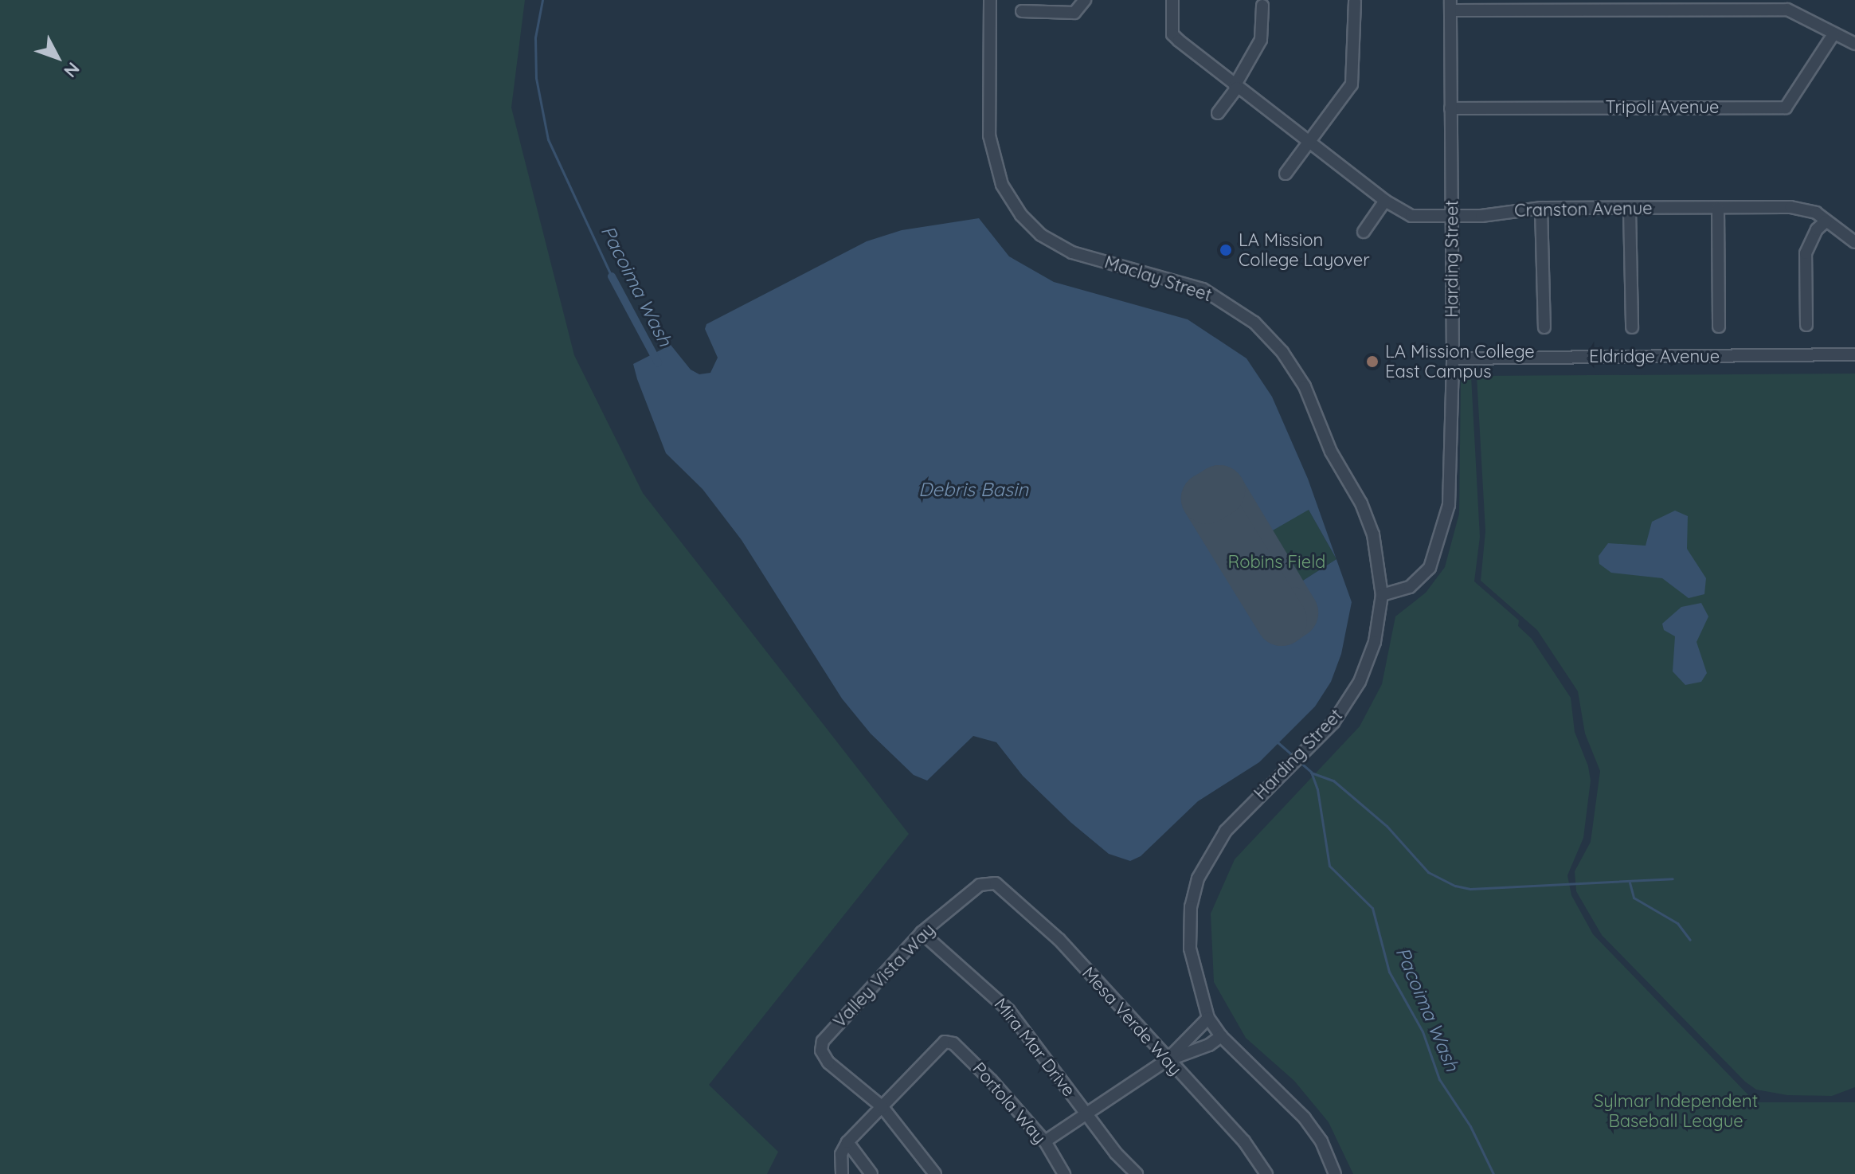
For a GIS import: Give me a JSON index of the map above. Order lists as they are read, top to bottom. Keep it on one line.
{"streets":{"street":["Tripoli Avenue","Cranston Avenue","Harding Street","Maclay Street","Eldridge Avenue","Valley Vista Way","Mesa Verde Way","Mira Mar Drive","Portola Way"]},"crossings":[["Tripoli Avenue","Harding Street"],["Cranston Avenue","Harding Street"],["Harding Street","Maclay Street"],["Harding Street","Eldridge Avenue"],["Valley Vista Way","Mesa Verde Way"],["Valley Vista Way","Mira Mar Drive"],["Valley Vista Way","Portola Way"]],"water":["Pacoima Wash","Debris Basin"],"parks":["Robins Field","Sylmar Independent Baseball League"],"places":["LA Mission College Layover","LA Mission College East Campus"],"north":"bottom right"}
